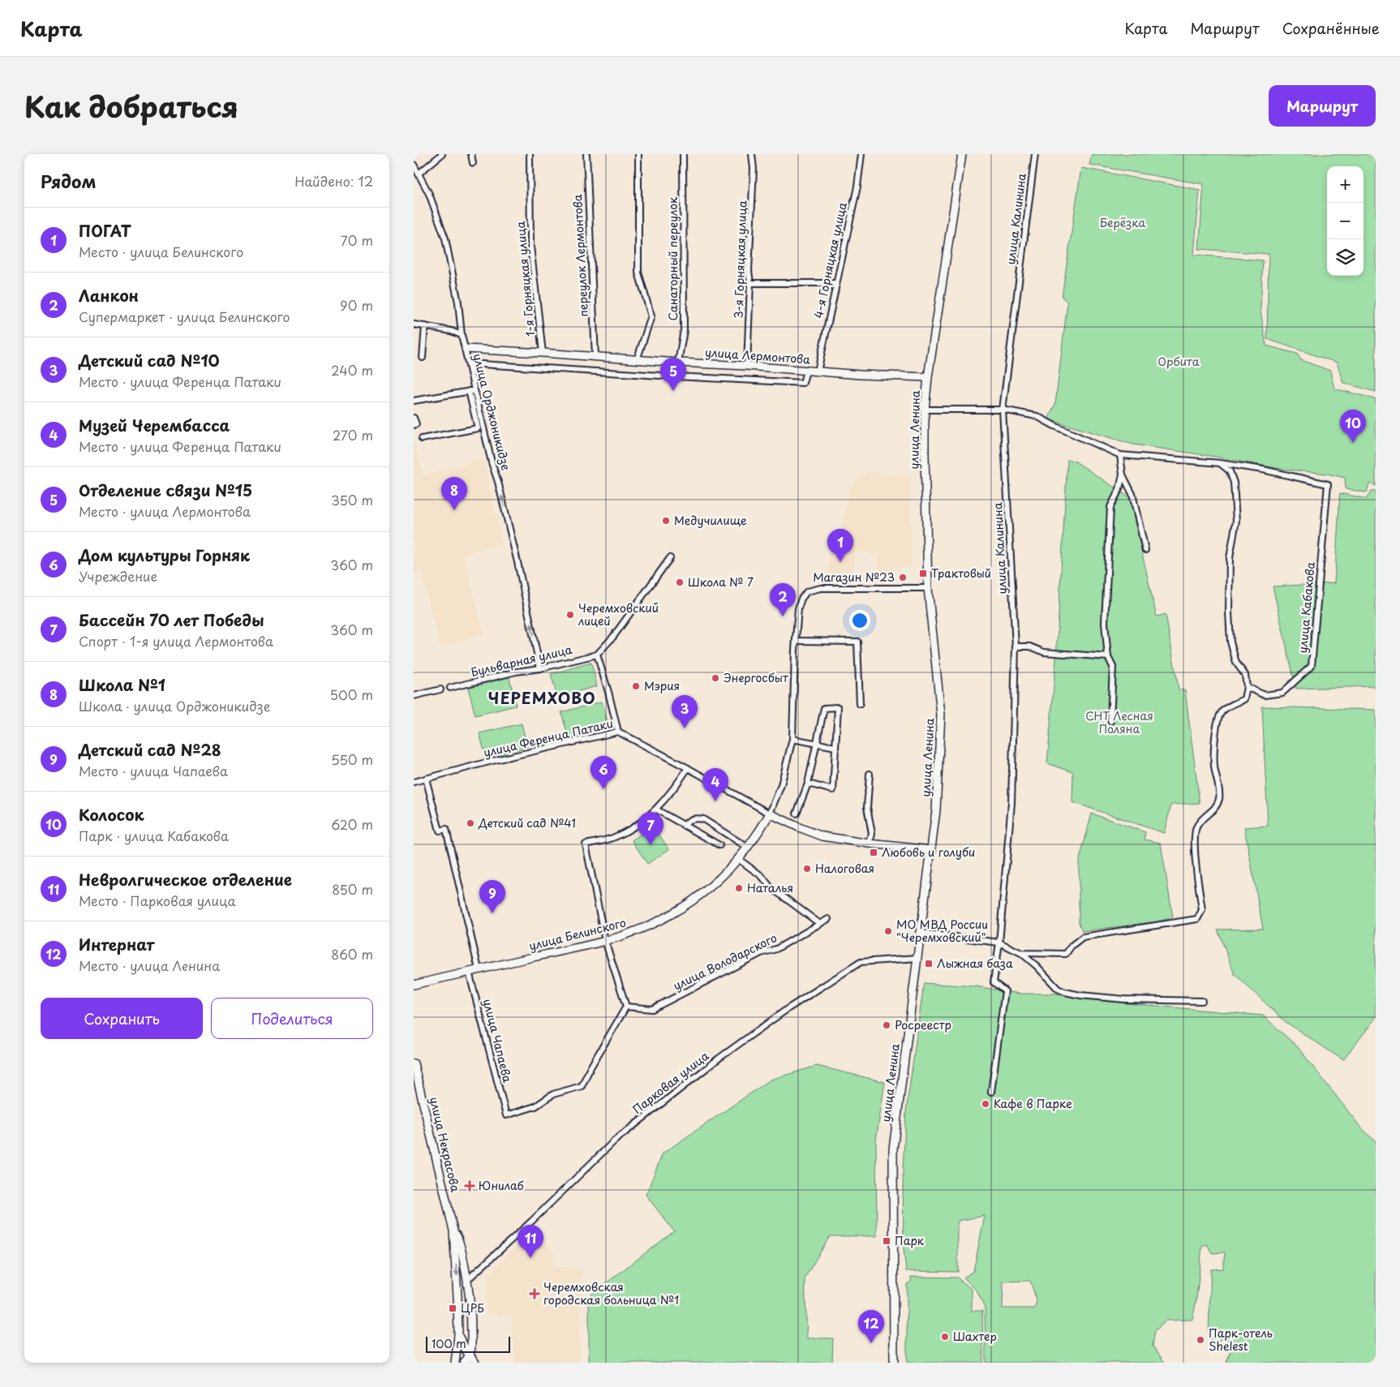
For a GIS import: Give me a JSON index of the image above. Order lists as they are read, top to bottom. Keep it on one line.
{"streets":{"main road":["улица Лермонтова","улица Ленина","улица Ференца Патаки","улица Белинского","улица Некрасова"],"street":["улица Калинина","переулок Лермонтова","Санаторный переулок","3-я Горняцкая улица","4-я Горняцкая улица","1-я Горняцкая улица","улица Орджоникидзе","улица Кабакова","Бульварная улица","улица Володарского","улица Чапаева","Парковая улица"]},"crossings":[["переулок Лермонтова","улица Лермонтова"],["Санаторный переулок","улица Лермонтова"],["3-я Горняцкая улица","улица Лермонтова"],["4-я Горняцкая улица","улица Лермонтова"],["1-я Горняцкая улица","улица Лермонтова"],["улица Лермонтова","улица Орджоникидзе"],["улица Лермонтова","улица Ленина"],["улица Орджоникидзе","Бульварная улица"],["улица Ленина","улица Ференца Патаки"],["улица Ленина","улица Белинского"],["улица Ленина","Парковая улица"],["улица Ференца Патаки","улица Белинского"],["улица Белинского","улица Чапаева"],["улица Володарского","улица Чапаева"],["Парковая улица","улица Некрасова"]],"one_way":["улица Орджоникидзе"],"districts":["ЧЕРЕМХОВО"],"parks":["Берёзка","Орбита","СНТ Лесная Поляна"],"places":{"other":["Медучилище","Магазин №23","Школа № 7","Черемховский лицей","Энергосбыт","Мэрия","Детский сад №41","Налоговая","Наталья","МО МВД России \"Черемховский\"","Росреестр","Кафе в Парке","Шахтер","Парк-отель Shelest"],"transit":["Трактовый","Любовь и голуби","Лыжная база","Парк","ЦРБ"],"health":["Юнилаб","Черемховская городская больница №1"]},"scale_bar":"100 m","page":{"header":"Карта","nav":["Карта","Маршрут","Сохранённые"],"title":"Как добраться","buttons":["Маршрут",["Сохранить","Поделиться"]],"heading":["Рядом","Найдено: 12"],"map_buttons":["+","−"],"list":[{"mark":"1","name":"ПОГАТ","note":"Место · улица Белинского","value":"70 m"},{"mark":"2","name":"Ланкон","note":"Супермаркет · улица Белинского","value":"90 m"},{"mark":"3","name":"Детский сад №10","note":"Место · улица Ференца Патаки","value":"240 m"},{"mark":"4","name":"Музей Черембасса","note":"Место · улица Ференца Патаки","value":"270 m"},{"mark":"5","name":"Отделение связи №15","note":"Место · улица Лермонтова","value":"350 m"},{"mark":"6","name":"Дом культуры Горняк","note":"Учреждение","value":"360 m"},{"mark":"7","name":"Бассейн 70 лет Победы","note":"Спорт · 1-я улица Лермонтова","value":"360 m"},{"mark":"8","name":"Школа №1","note":"Школа · улица Орджоникидзе","value":"500 m"},{"mark":"9","name":"Детский сад №28","note":"Место · улица Чапаева","value":"550 m"},{"mark":"10","name":"Колосок","note":"Парк · улица Кабакова","value":"620 m"},{"mark":"11","name":"Невролгическое отделение","note":"Место · Парковая улица","value":"850 m"},{"mark":"12","name":"Интернат","note":"Место · улица Ленина","value":"860 m"}],"pins":["5","10","8","1","2","3","6","4","7","9","11","12"],"scale":"100 m"}}
